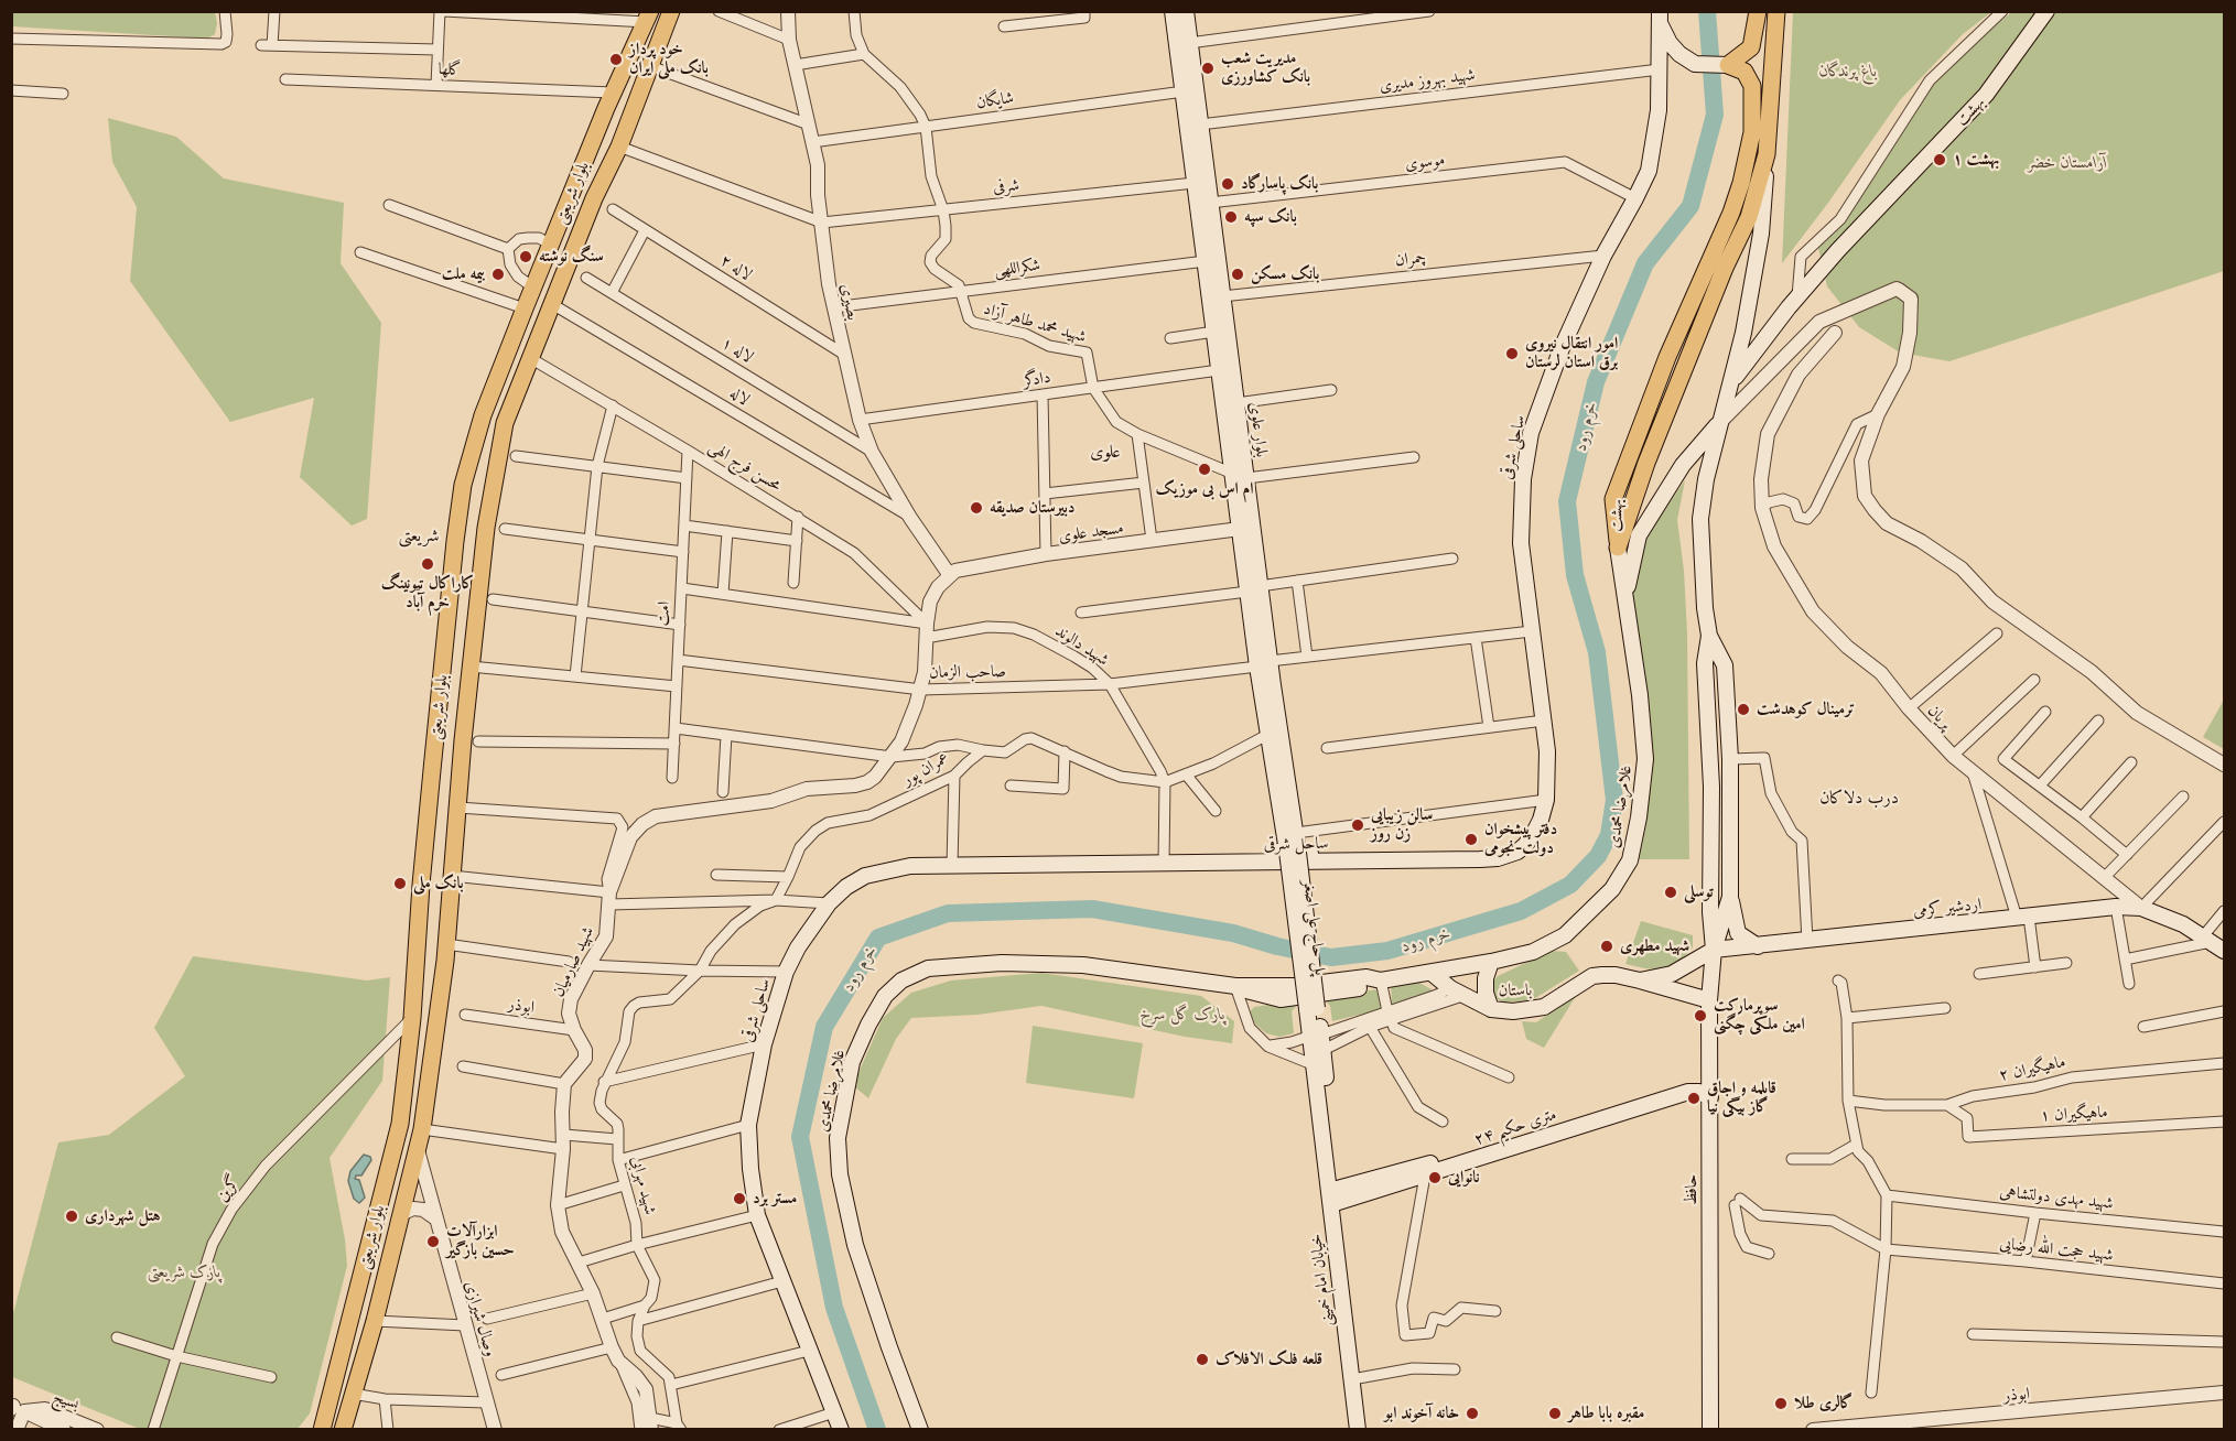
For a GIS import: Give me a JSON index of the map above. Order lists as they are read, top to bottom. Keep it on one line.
{"streets":{"main road":["بهشت","بلوار شریعتی","بلوار علوی","ساحلی شرقی","غلامرضا محمدی","ساحل شرقی","اردشیر کرمی","پل حاج علی اصغر","باستان","۲۴ متری حکیم","حافظ","خیابان امام خمینی"],"street":["گلها","شهید بهروز مدیری","شایگان","موسوی","شرفی","چمران","لاله ۲","شکراللهی","بصیری","شهید محمد طاهر آزاد","لاله ۱","دادگر","لاله","محسن فرج الهی","مسجد علوی","امت","شهید دالوند","صاحب الزمان","پریان","عمران پور","شهید صارمیان","ابوذر","ماهیگیران ۲","ماهیگیران ۱","شهید مهرابی","گرین","شهید مهدی دولتشاهی","شهید حجت الله رضایی","وصال شیرازی","بسیج"]},"crossings":[["گلها","بلوار شریعتی"],["شهید بهروز مدیری","بلوار علوی"],["شهید بهروز مدیری","ساحلی شرقی"],["شایگان","بصیری"],["شایگان","شهید محمد طاهر آزاد"],["شایگان","بلوار علوی"],["بهشت","غلامرضا محمدی"],["موسوی","بلوار علوی"],["موسوی","ساحلی شرقی"],["شرفی","بصیری"],["شرفی","شهید محمد طاهر آزاد"],["شرفی","بلوار علوی"],["بلوار شریعتی","لاله"],["بلوار شریعتی","محسن فرج الهی"],["بلوار شریعتی","گرین"],["بلوار شریعتی","وصال شیرازی"],["چمران","بلوار علوی"],["چمران","ساحلی شرقی"],["لاله ۲","بصیری"],["شکراللهی","بصیری"],["شکراللهی","شهید محمد طاهر آزاد"],["شکراللهی","بلوار علوی"],["بصیری","لاله ۱"],["بصیری","دادگر"],["بصیری","لاله"],["بصیری","مسجد علوی"],["بصیری","شهید صارمیان"],["شهید محمد طاهر آزاد","دادگر"],["شهید محمد طاهر آزاد","بلوار علوی"],["دادگر","بلوار علوی"],["بلوار علوی","مسجد علوی"],["بلوار علوی","صاحب الزمان"],["بلوار علوی","پل حاج علی اصغر"],["ساحلی شرقی","صاحب الزمان"],["ساحلی شرقی","ساحل شرقی"],["محسن فرج الهی","امت"],["محسن فرج الهی","شهید دالوند"],["محسن فرج الهی","شهید صارمیان"],["مسجد علوی","شهید صارمیان"],["امت","شهید دالوند"],["امت","صاحب الزمان"],["شهید دالوند","صاحب الزمان"],["شهید دالوند","شهید صارمیان"],["صاحب الزمان","شهید صارمیان"],["پریان","اردشیر کرمی"],["عمران پور","شهید مهرابی"],["غلامرضا محمدی","باستان"],["اردشیر کرمی","باستان"],["اردشیر کرمی","حافظ"],["پل حاج علی اصغر","خیابان امام خمینی"],["شهید صارمیان","ابوذر"],["باستان","حافظ"],["ماهیگیران ۲","ماهیگیران ۱"],["۲۴ متری حکیم","حافظ"],["۲۴ متری حکیم","خیابان امام خمینی"]],"districts":["علوی","شریعتی","درب دلاکان"],"water":["خرم رود"],"parks":["باغ پرندگان","آرامستان خضر","پارک گل سرخ","پارک شریعتی"],"places":["خود پرداز بانک ملی ایران","مدیریت شعب بانک کشاورزی","بهشت ۱","بانک پاسارگاد","بانک سپه","سنگ نوشته","بیمه ملت","بانک مسکن","امور انتقال نیروی برق استان لرستان","ام اس بی موزیک","دبیرستان صدیقه","کاراکال تیونینگ خرم آباد","ترمینال کوهدشت","سالن زیبایی زن روز","دفتر پیشخوان دولت-نجومی","بانک ملی","توسلی","شهید مطهری","سوپرمارکت امین ملکی چگنی","قابلمه و اجاق گاز بیگی نیا","نانوایی","مستر برد","هتل شهرداری","ابزارآلات حسین بازگیر","قلعه فلک الافلاک","گالری طلا","خانه آخوند ابو","مقبره بابا طاهر"]}
